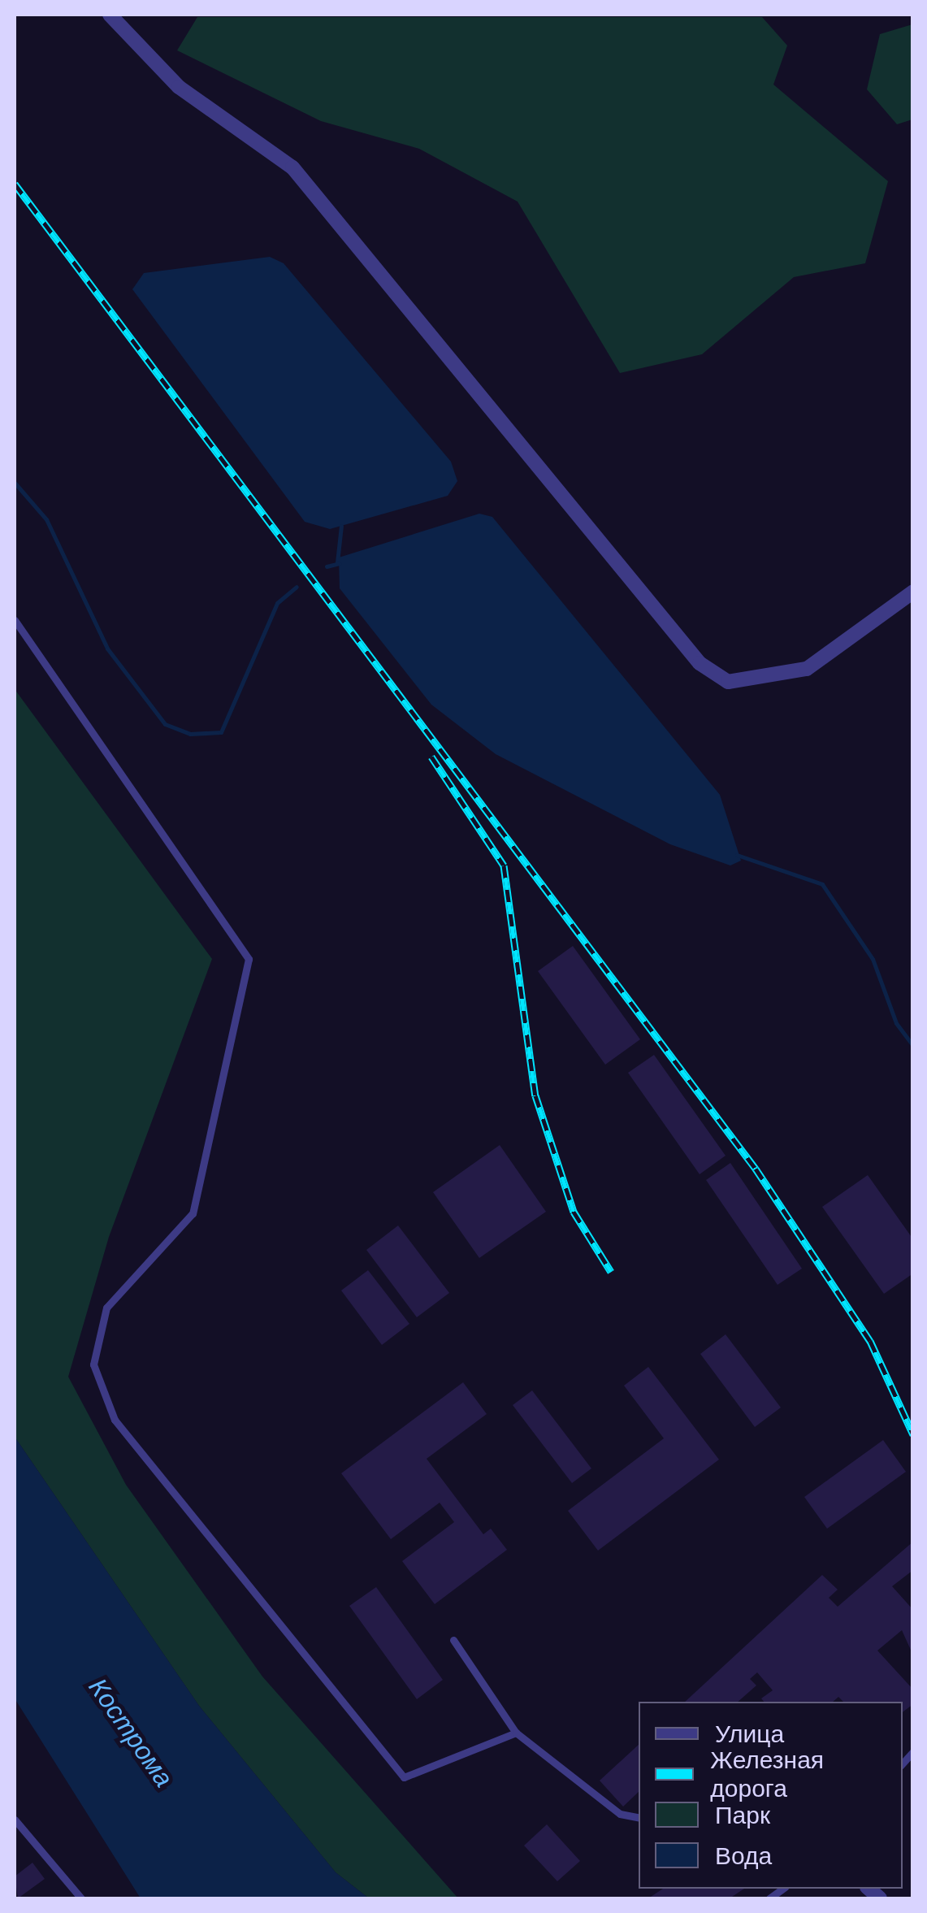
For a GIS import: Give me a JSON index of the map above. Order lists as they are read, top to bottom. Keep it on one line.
{"water":["Кострома"],"legend":["Улица","Железная дорога","Парк","Вода"]}
